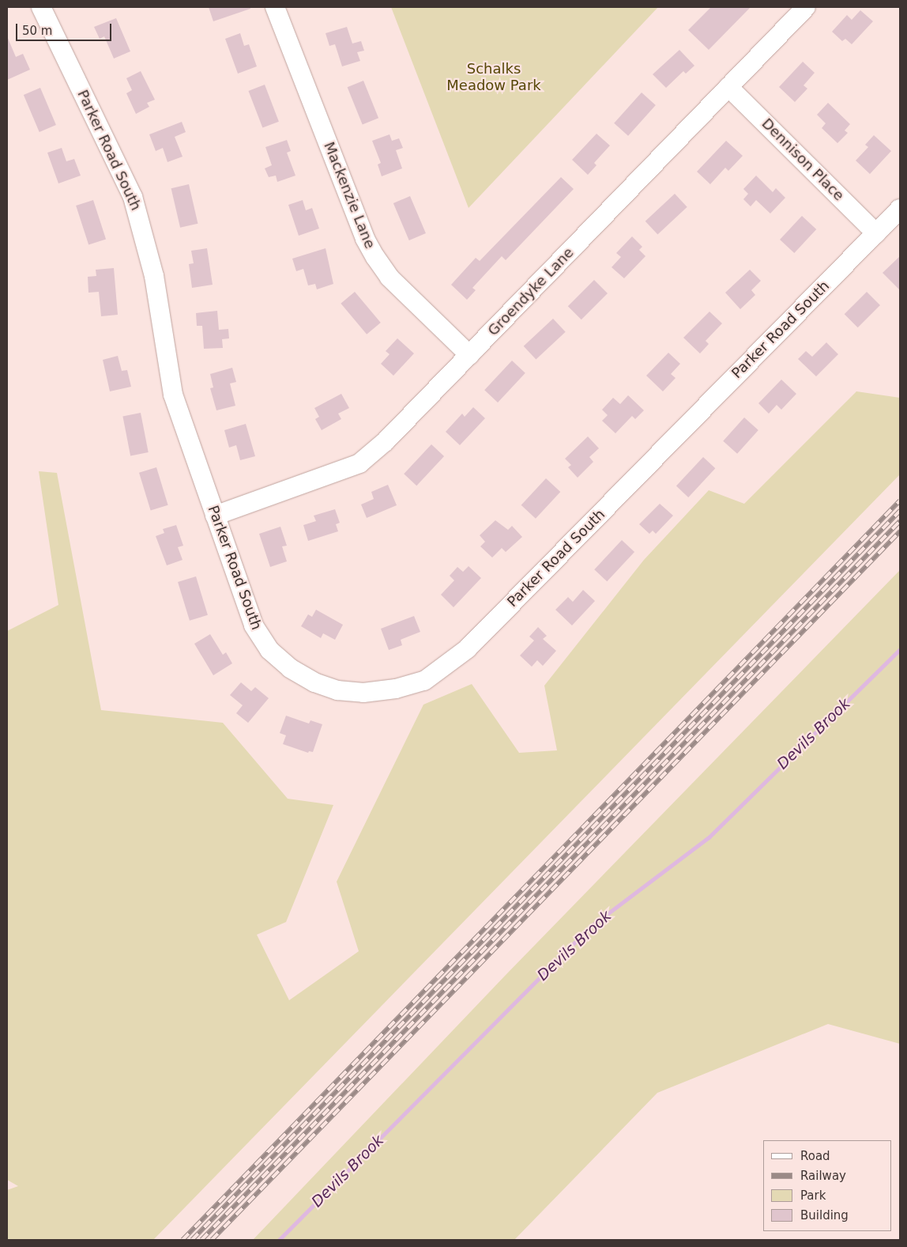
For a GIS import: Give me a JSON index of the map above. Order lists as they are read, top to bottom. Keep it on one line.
{"streets":{"street":["Parker Road South","Dennison Place","Mackenzie Lane","Groendyke Lane"]},"crossings":[["Parker Road South","Dennison Place"],["Parker Road South","Groendyke Lane"],["Dennison Place","Groendyke Lane"],["Mackenzie Lane","Groendyke Lane"]],"water":["Devils Brook"],"parks":["Schalks Meadow Park"],"legend":["Road","Railway","Park","Building"],"scale_bar":"50 m"}
